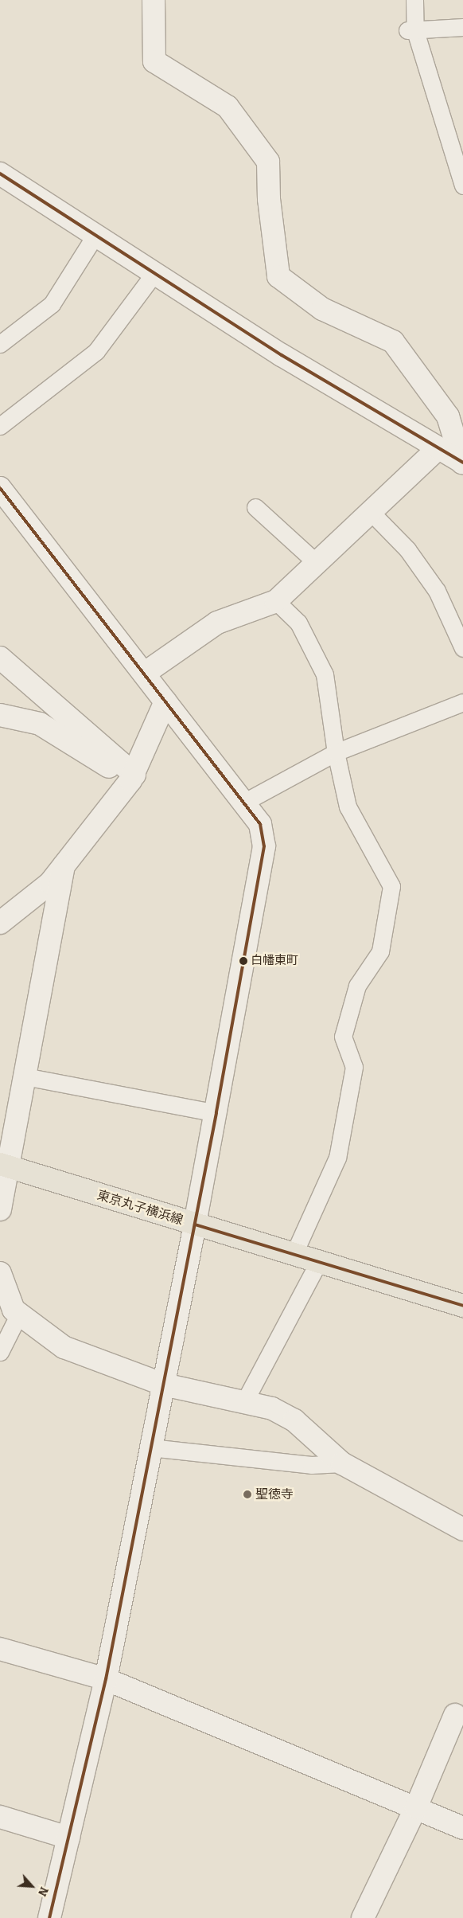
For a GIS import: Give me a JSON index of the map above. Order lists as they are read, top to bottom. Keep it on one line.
{"streets":{"main road":["東京丸子横浜線"]},"places":["白幡東町","聖徳寺"],"north":"bottom right"}
